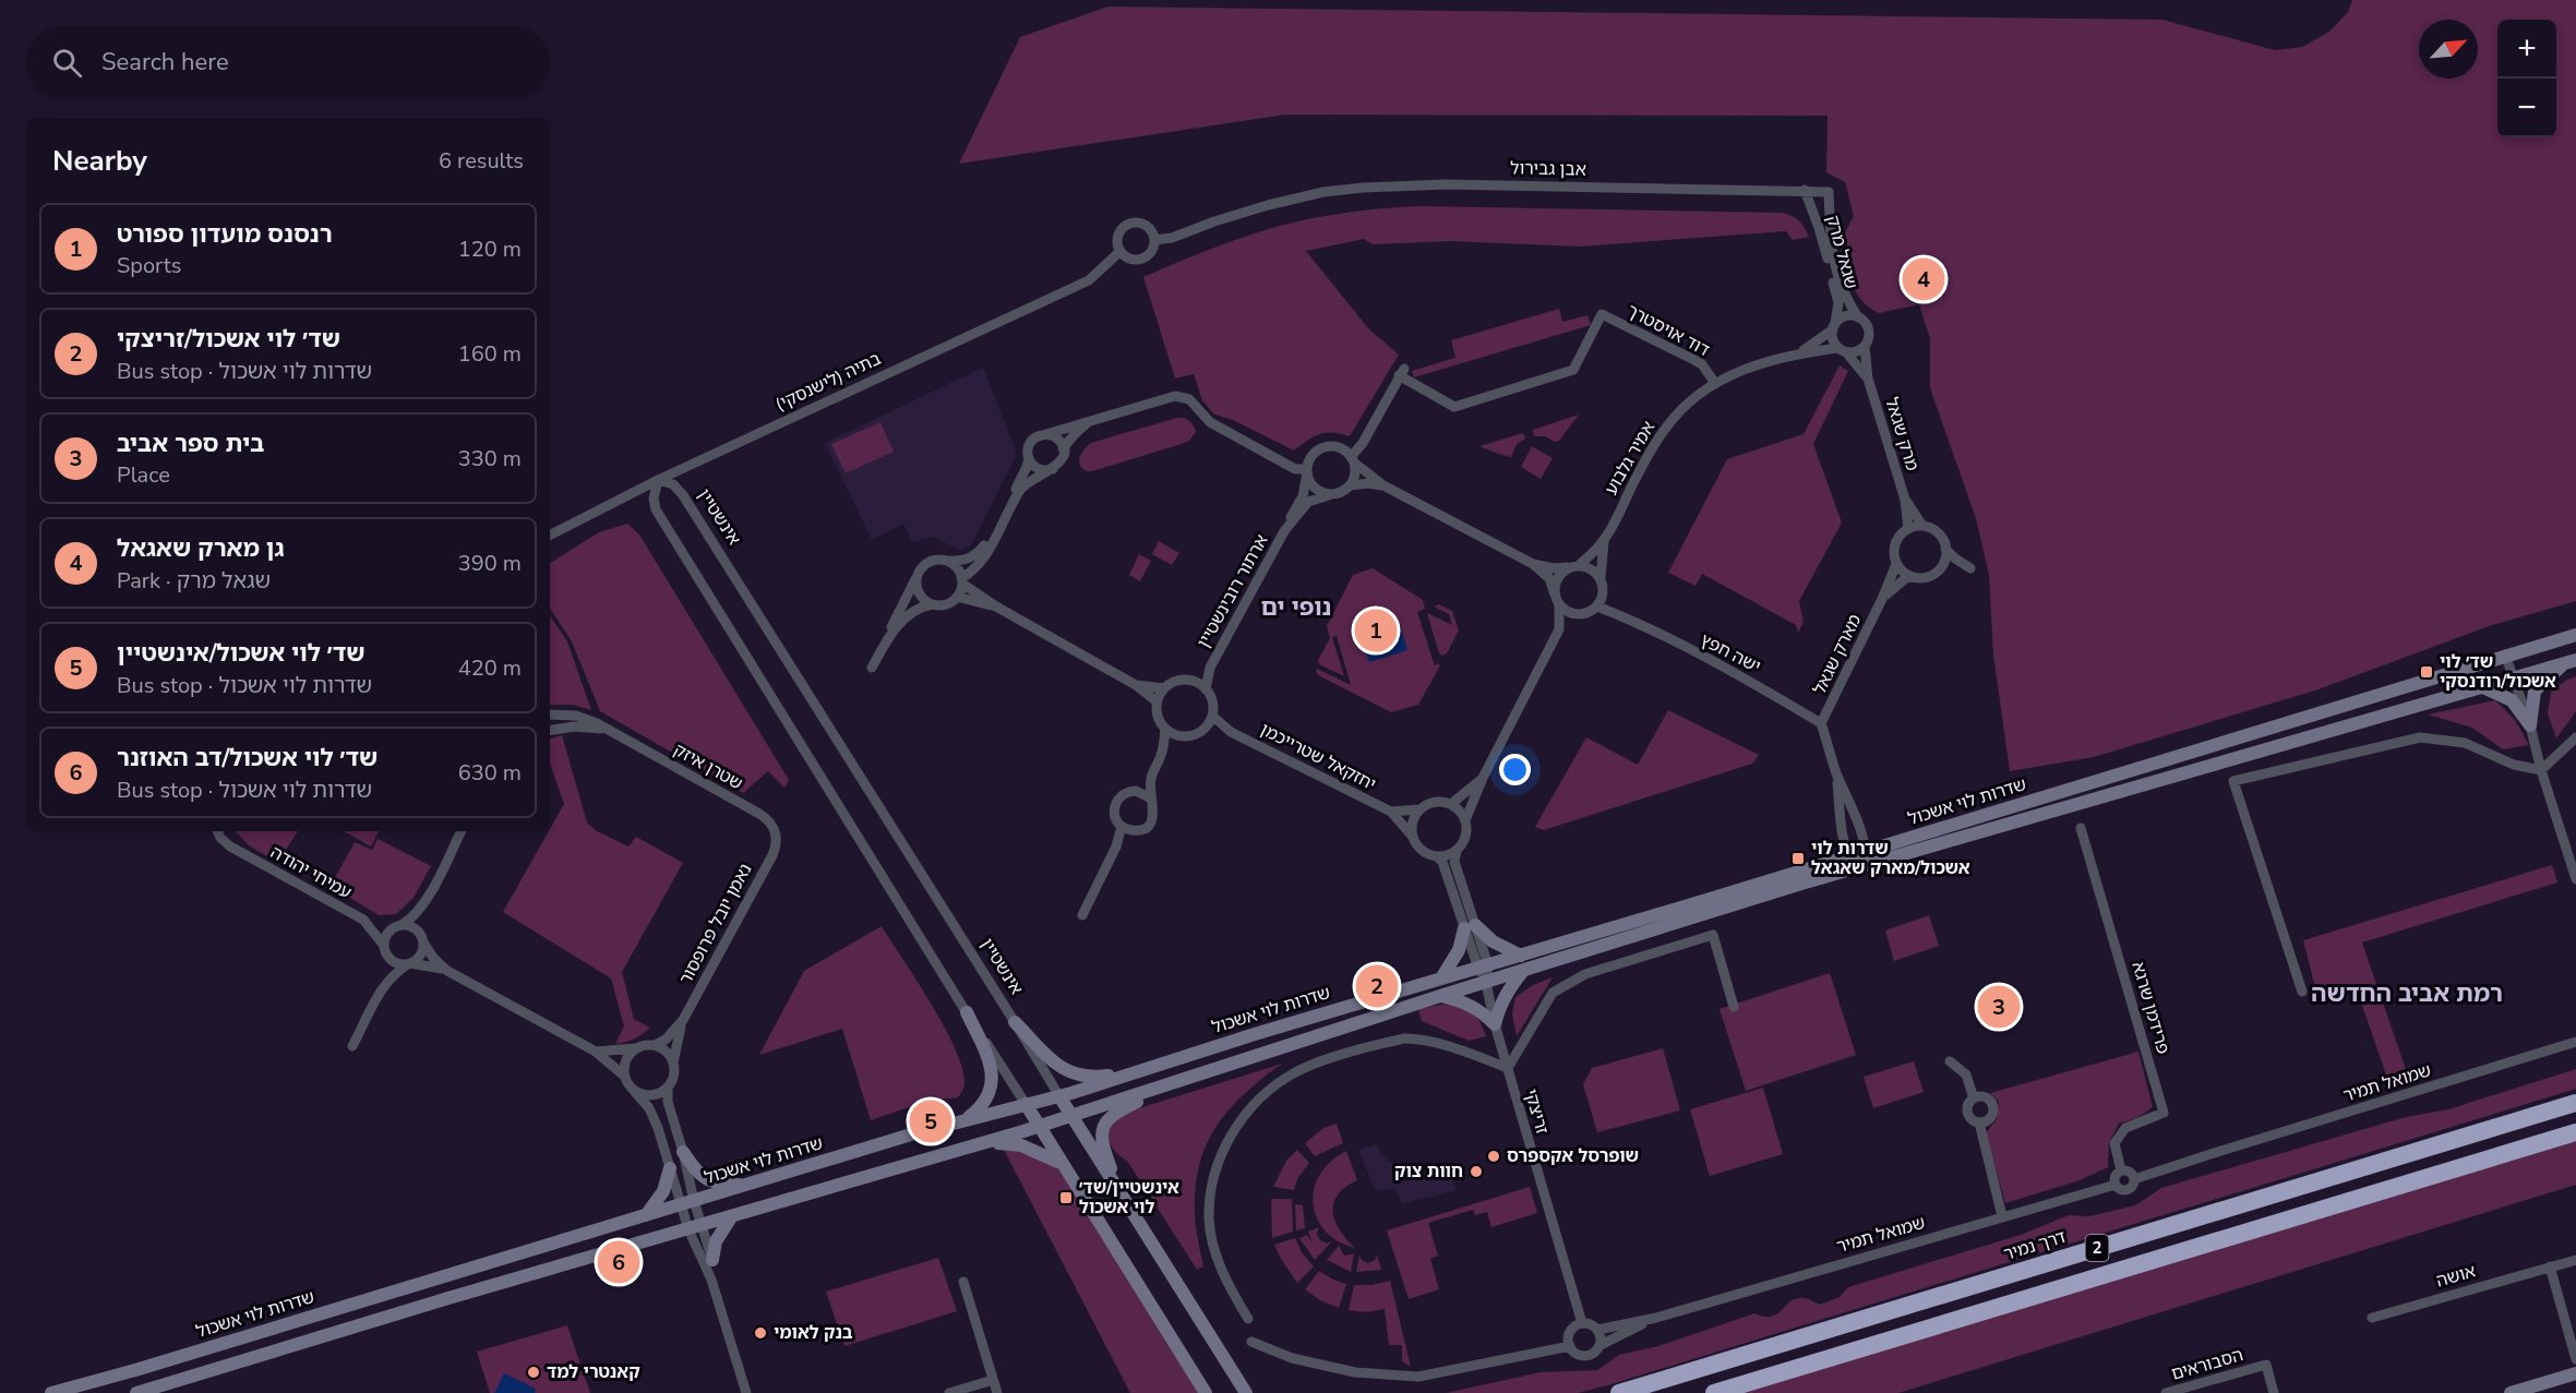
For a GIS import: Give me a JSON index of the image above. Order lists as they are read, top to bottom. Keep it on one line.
{"streets":{"highway":["דרך נמיר","2"],"street":["אבן גבירול","שגאל מרק","דוד אויסטרך","בתיה (לישנסקי)","מרק שגאל","אמיר גלבוע","אינשטיין","ארתור רובינשטיין","ישה חפץ","מארק שגאל","יחזקאל שטרייכמן","שטרן איזק","שדרות לוי אשכול","עמיחי יהודה","נאמן יובל פרופסור","פרידמן שרגא","שמואל תמיר","זריצקי","אושה","הסבוראים"]},"crossings":[["אבן גבירול","שגאל מרק"],["אבן גבירול","בתיה (לישנסקי)"],["שגאל מרק","מרק שגאל"],["שגאל מרק","אמיר גלבוע"],["דוד אויסטרך","אמיר גלבוע"],["דוד אויסטרך","ארתור רובינשטיין"],["בתיה (לישנסקי)","אינשטיין"],["מרק שגאל","אמיר גלבוע"],["אמיר גלבוע","ישה חפץ"],["אינשטיין","שדרות לוי אשכול"],["ארתור רובינשטיין","יחזקאל שטרייכמן"],["ישה חפץ","מארק שגאל"],["שטרן איזק","נאמן יובל פרופסור"],["שדרות לוי אשכול","זריצקי"],["פרידמן שרגא","שמואל תמיר"],["שמואל תמיר","זריצקי"]],"districts":["נופי ים","רמת אביב החדשה"],"places":{"transit":["שד׳ לוי אשכול/רודנסקי","שדרות לוי אשכול/מארק שאגאל","אינשטיין/שד׳ לוי אשכול"],"other":["שופרסל אקספרס","חוות צוק","בנק לאומי","קאנטרי למד"]},"north":"top right","page":{"map_buttons":["+","−"],"search":"Search here","heading":["Nearby","6 results"],"list":[{"mark":"1","name":"רנסנס מועדון ספורט","note":"Sports","value":"120 m"},{"mark":"2","name":"שד׳ לוי אשכול/זריצקי","note":"Bus stop · שדרות לוי אשכול","value":"160 m"},{"mark":"3","name":"בית ספר אביב","note":"Place","value":"330 m"},{"mark":"4","name":"גן מארק שאגאל","note":"Park · שגאל מרק","value":"390 m"},{"mark":"5","name":"שד׳ לוי אשכול/אינשטיין","note":"Bus stop · שדרות לוי אשכול","value":"420 m"},{"mark":"6","name":"שד׳ לוי אשכול/דב האוזנר","note":"Bus stop · שדרות לוי אשכול","value":"630 m"}],"pins":["4","1","2","3","5","6"]}}
